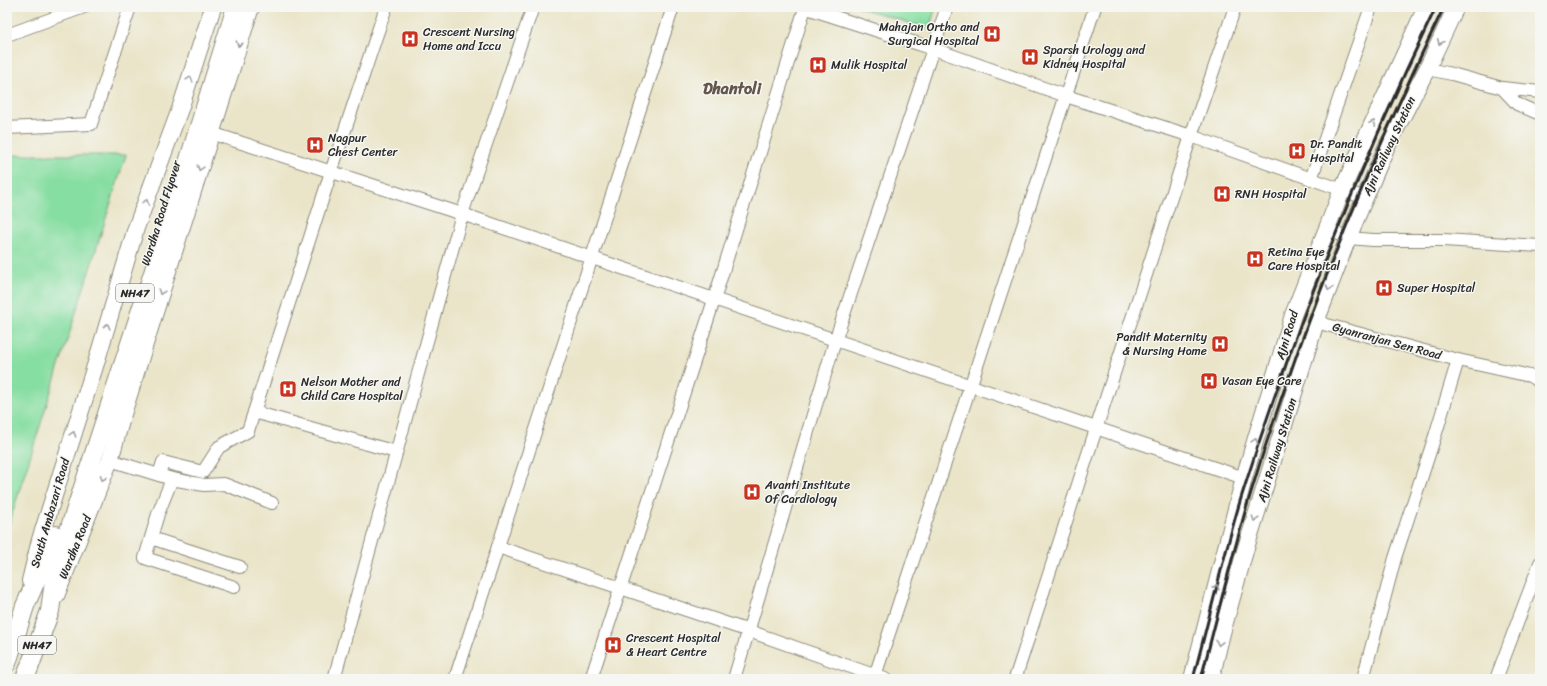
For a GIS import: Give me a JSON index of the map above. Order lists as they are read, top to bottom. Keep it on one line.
{"streets":{"highway":["Wardha Road Flyover","NH47","South Ambazari Road","Wardha Road"],"main road":["Ajni Railway Station","Ajni Road"],"street":["Gyanranjan Sen Road"]},"crossings":[["Ajni Railway Station","Gyanranjan Sen Road"],["Wardha Road Flyover","NH47"],["NH47","South Ambazari Road"],["NH47","Wardha Road"]],"one_way":["Ajni Railway Station","Ajni Road","South Ambazari Road","Wardha Road"],"districts":["Dhantoli"],"places":{"hospital":["Mahajan Ortho and Surgical Hospital","Crescent Nursing Home and Iccu","Sparsh Urology and Kidney Hospital","Mulik Hospital","Nagpur Chest Center","Dr. Pandit Hospital","RNH Hospital","Retina Eye Care Hospital","Super Hospital","Pandit Maternity & Nursing Home","Vasan Eye Care","Nelson Mother and Child Care Hospital","Avanti Institute Of Cardiology","Crescent Hospital & Heart Centre"]}}
